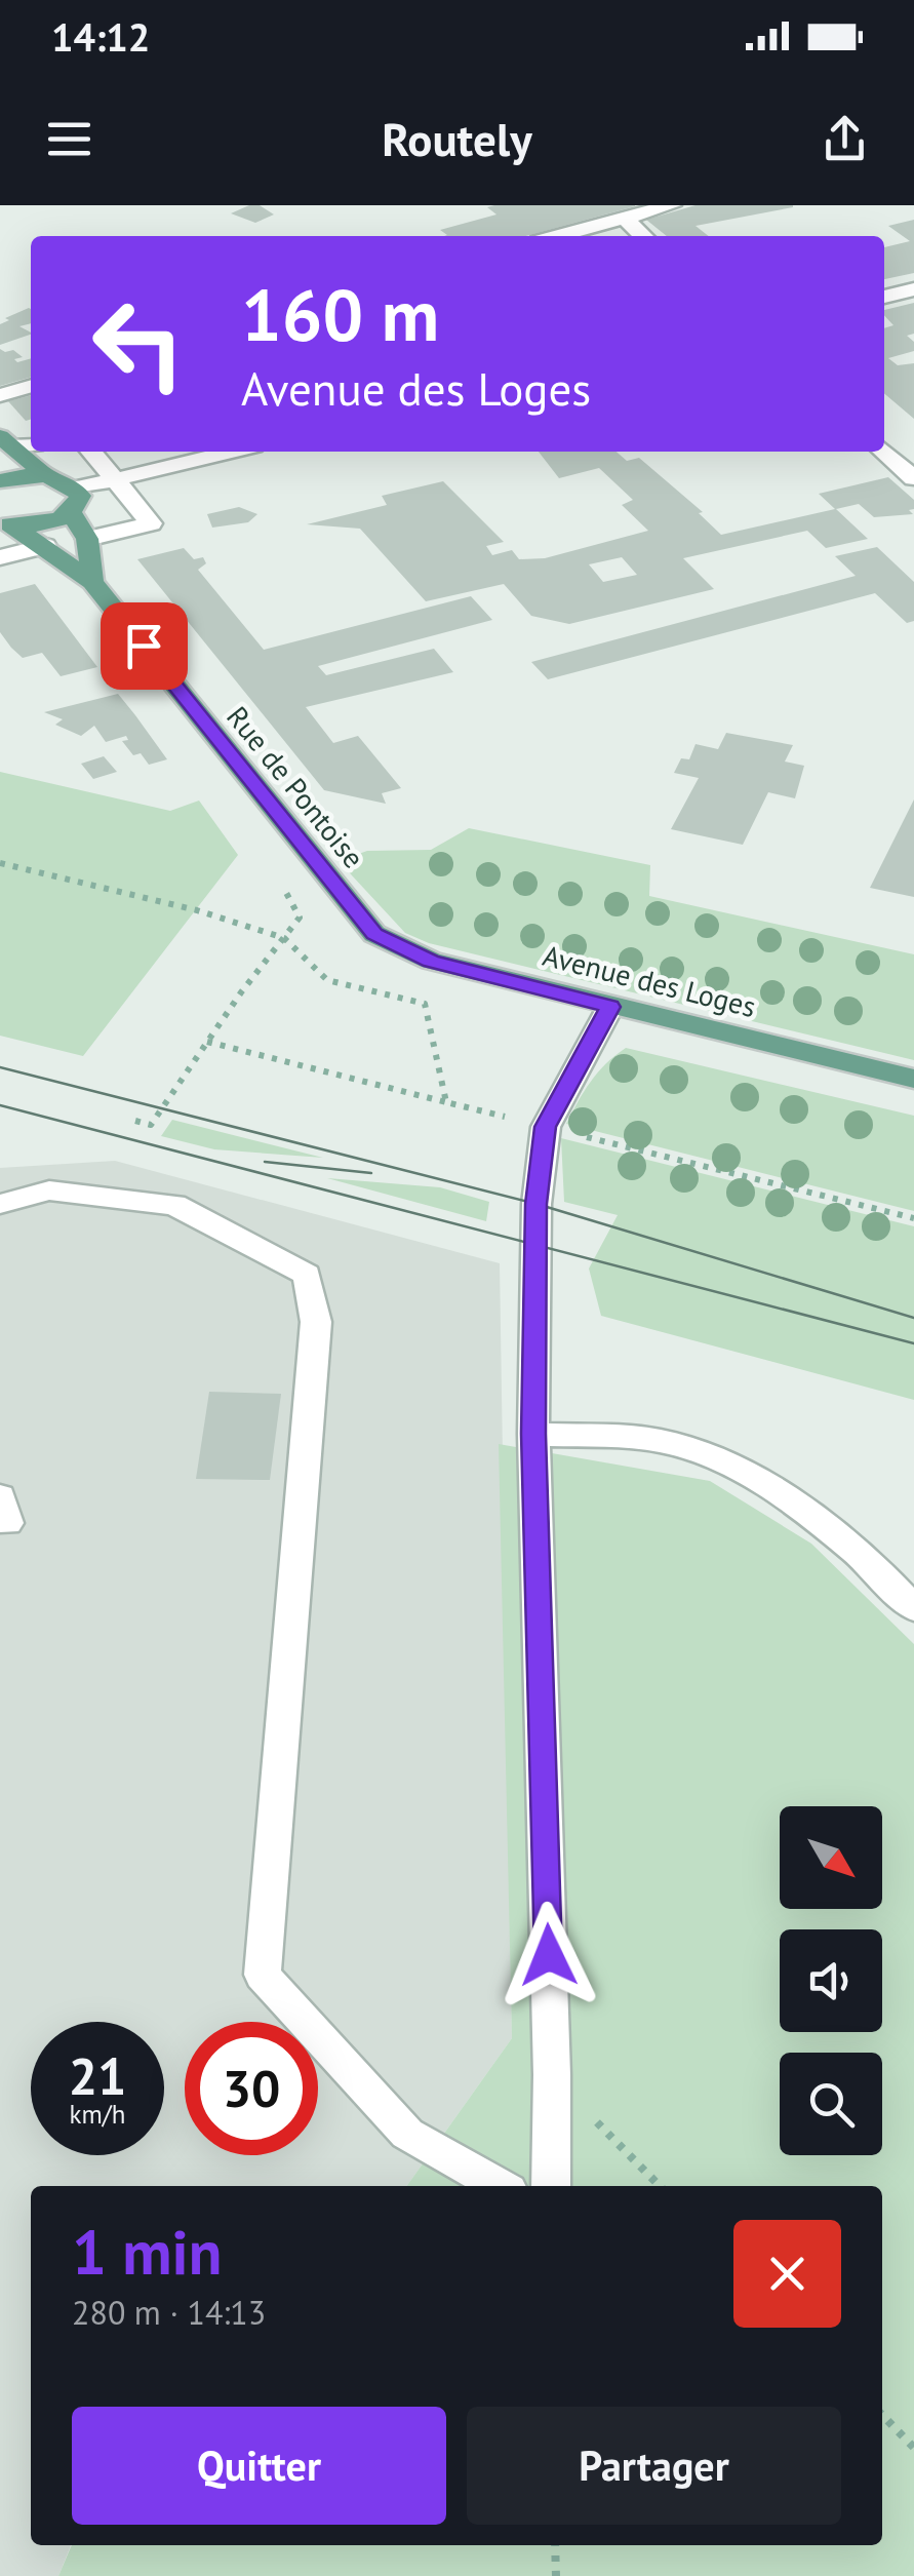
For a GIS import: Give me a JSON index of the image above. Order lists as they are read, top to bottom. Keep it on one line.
{"streets":{"main road":["Rue de Pontoise","Avenue des Loges"]},"crossings":[["Rue de Pontoise","Avenue des Loges"]],"north":"bottom right","page":{"status":"14:12","header":"Routely","turn":["160 m","Avenue des Loges"],"speed":"21 km/h","limit":"30","heading":["1 min","280 m · 14:13"],"buttons":["Quitter","Partager"]}}
